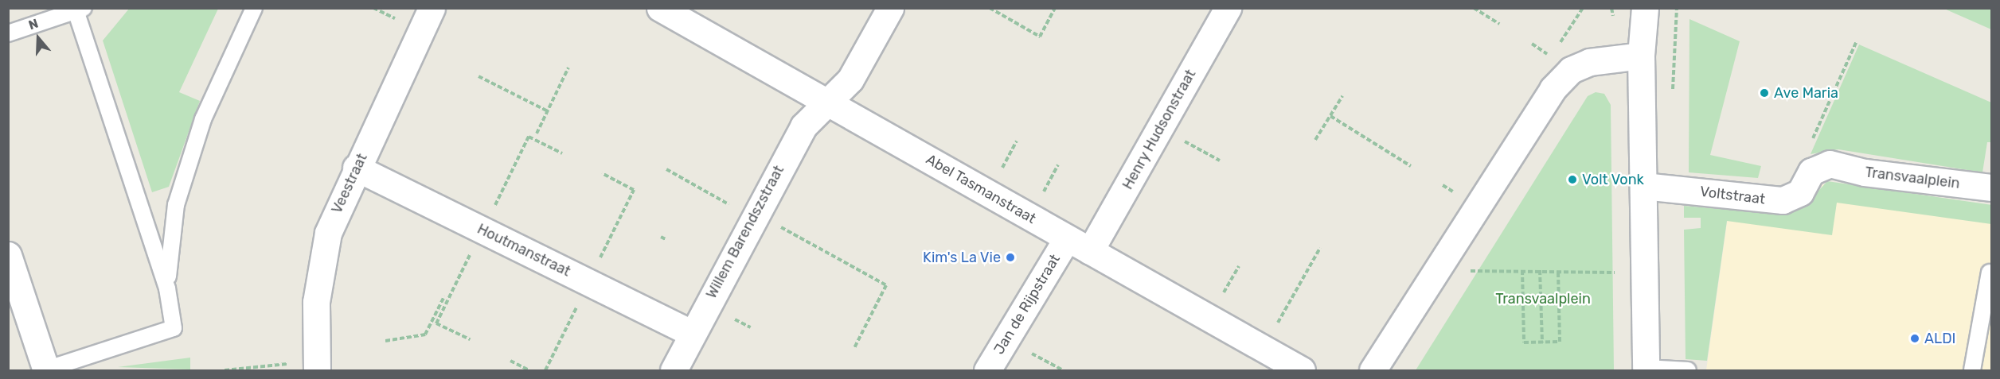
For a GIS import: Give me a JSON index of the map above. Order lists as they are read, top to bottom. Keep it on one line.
{"streets":{"street":["Henry Hudsonstraat","Transvaalplein","Veestraat","Abel Tasmanstraat","Voltstraat","Willem Barendszstraat","Houtmanstraat","Jan de Rijpstraat"]},"crossings":[["Henry Hudsonstraat","Abel Tasmanstraat"],["Transvaalplein","Voltstraat"],["Veestraat","Houtmanstraat"],["Abel Tasmanstraat","Willem Barendszstraat"],["Abel Tasmanstraat","Jan de Rijpstraat"],["Willem Barendszstraat","Houtmanstraat"]],"parks":["Transvaalplein"],"places":["Ave Maria","Volt Vonk","Kim's La Vie","ALDI"],"north":"top"}
